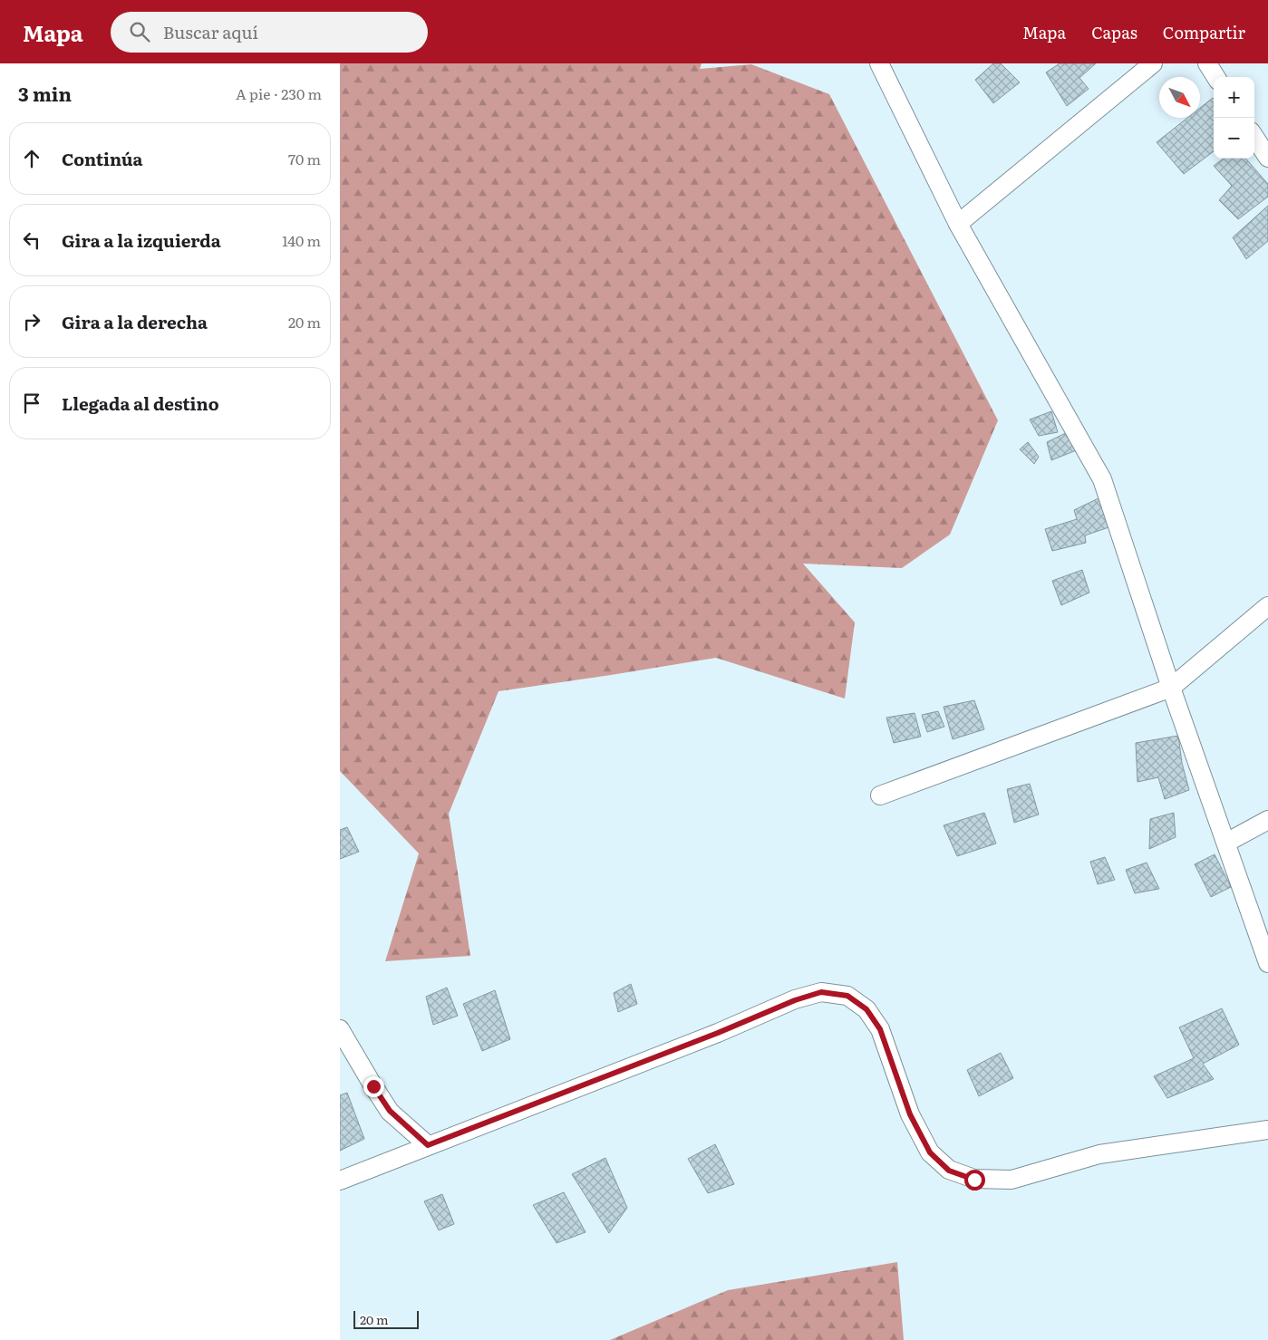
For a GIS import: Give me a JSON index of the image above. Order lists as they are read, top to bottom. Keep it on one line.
{"scale_bar":"20 m","north":"bottom right","page":{"header":"Mapa","search":"Buscar aquí","nav":["Mapa","Capas","Compartir"],"heading":["3 min","A pie · 230 m"],"map_buttons":["+","−"],"list":[["Continúa","70 m"],["Gira a la izquierda","140 m"],["Gira a la derecha","20 m"],"Llegada al destino"],"scale":"20 m"}}
